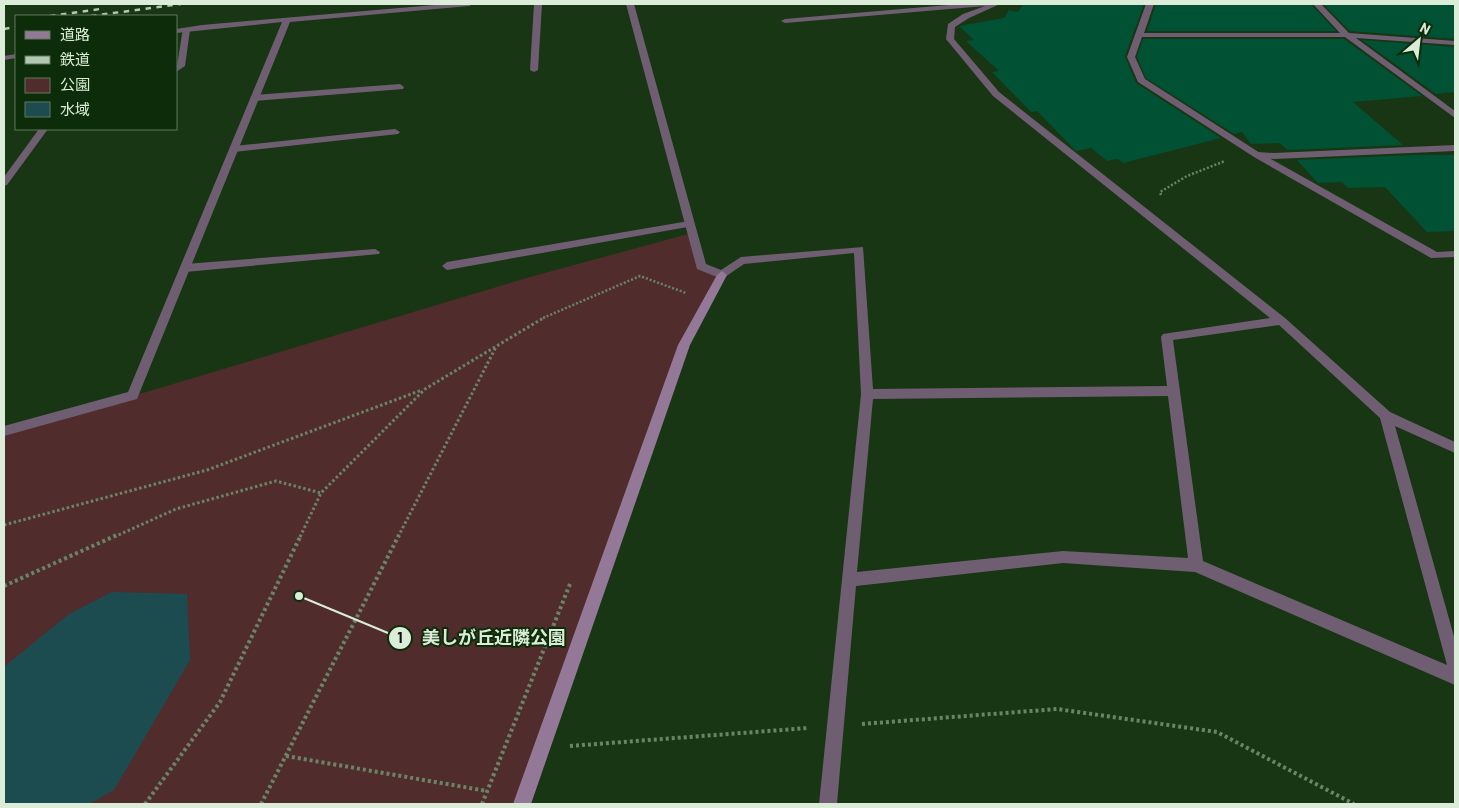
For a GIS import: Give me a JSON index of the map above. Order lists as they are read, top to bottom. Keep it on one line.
{"places":["美しが丘近隣公園"],"legend":["道路","鉄道","公園","水域"],"north":"top right"}
